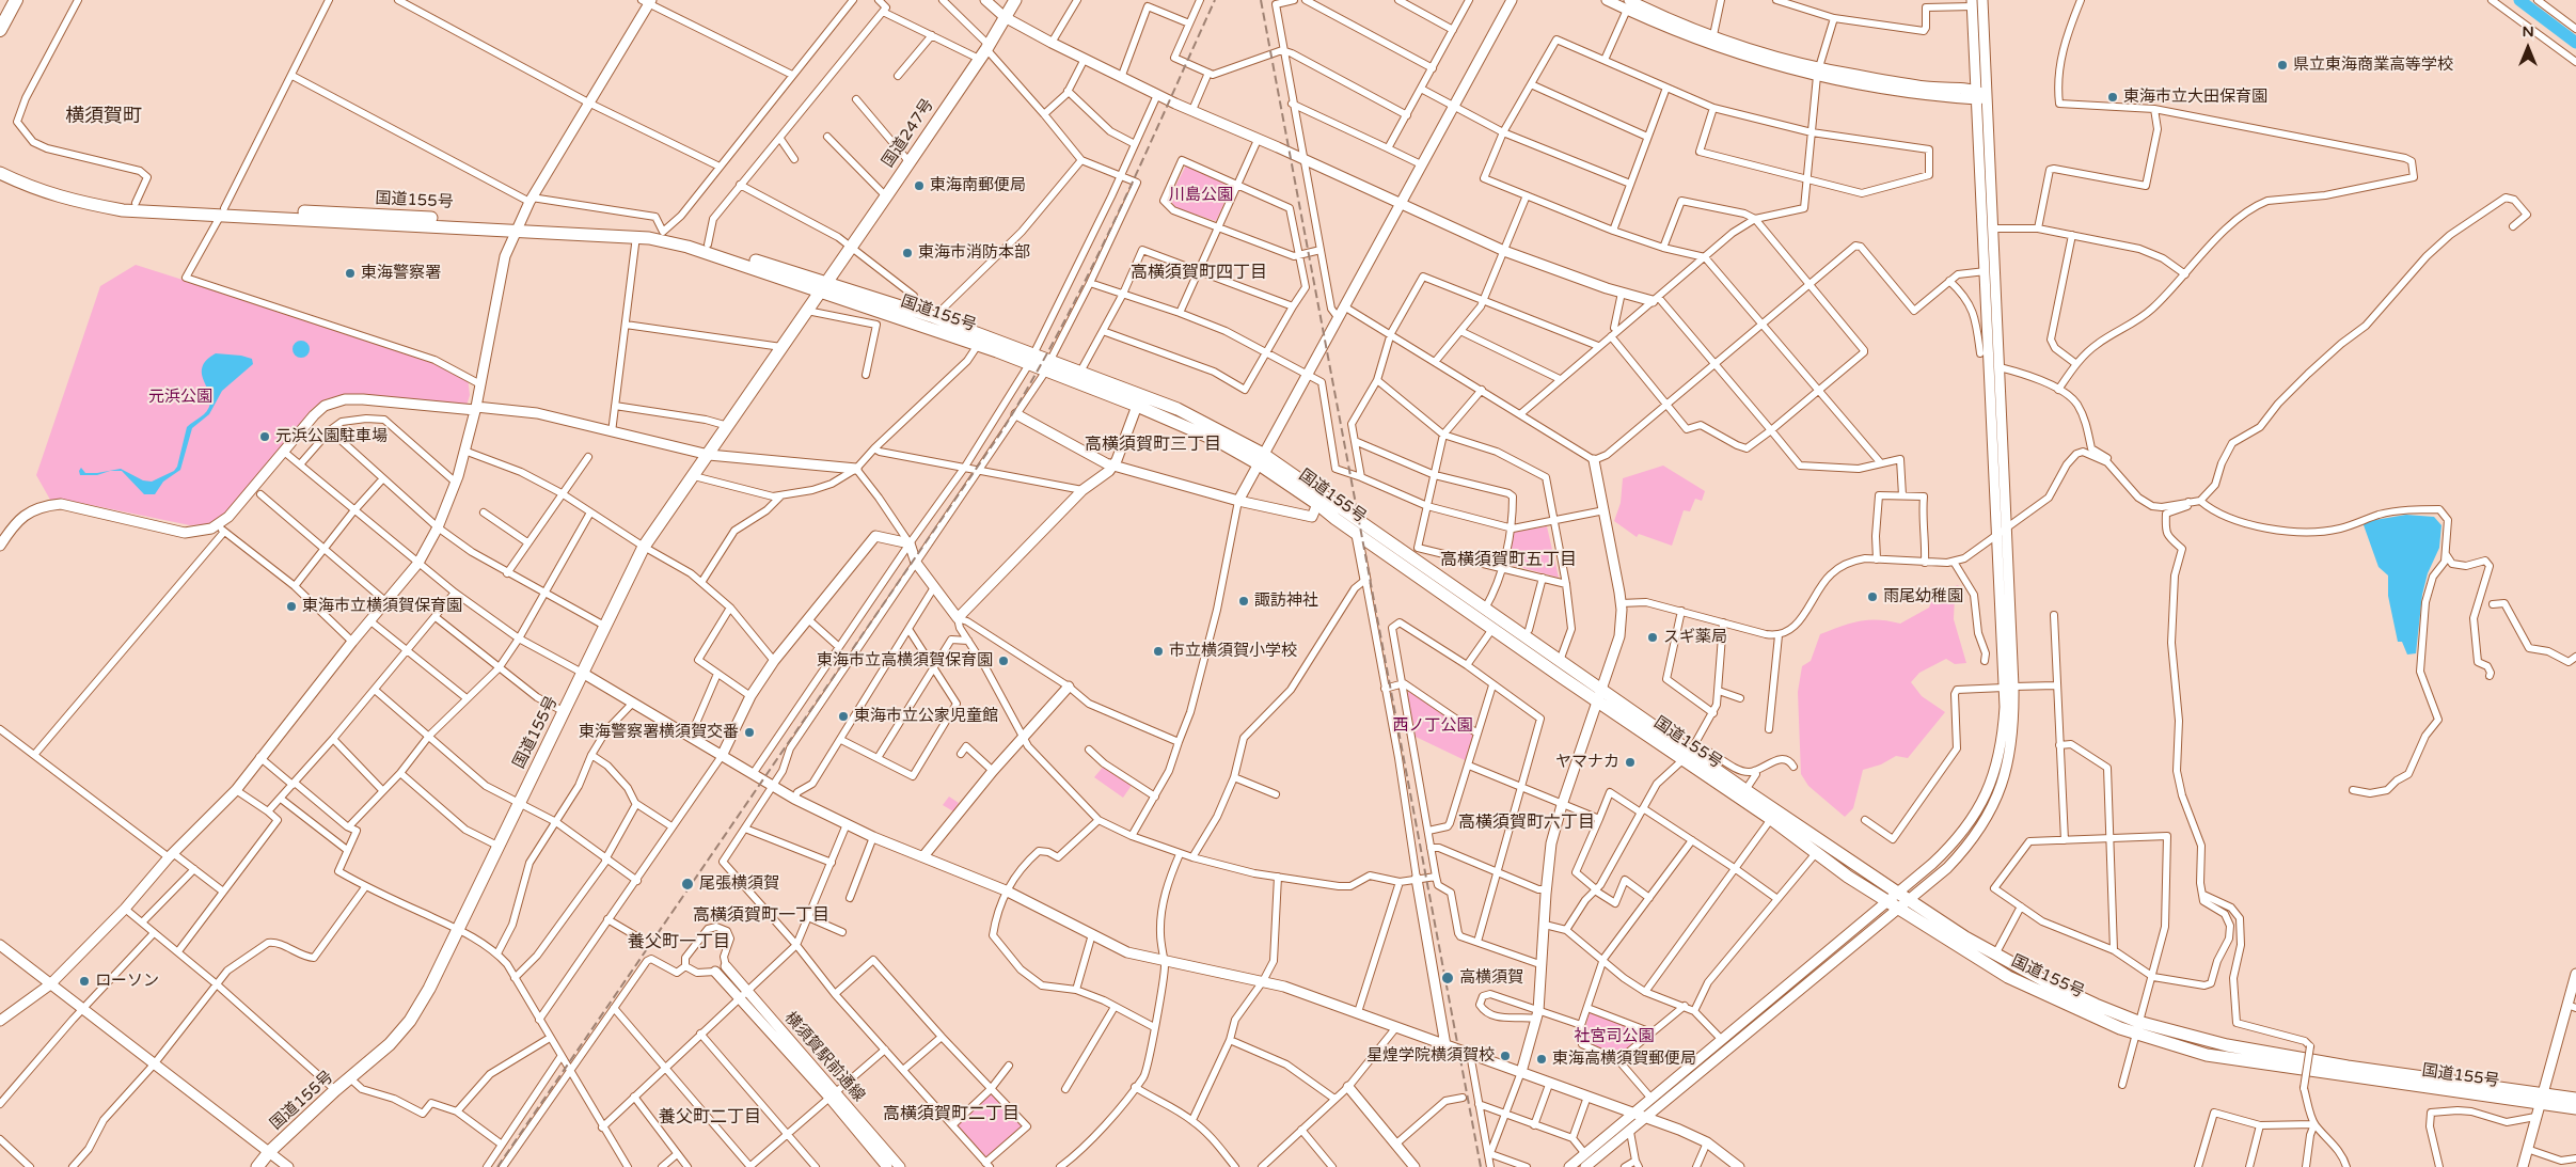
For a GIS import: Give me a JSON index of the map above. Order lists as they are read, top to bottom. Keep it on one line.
{"streets":{"highway":["国道247号","国道155号"],"street":["横須賀駅前通線"]},"crossings":[["国道247号","国道155号"]],"districts":["横須賀町","高横須賀町四丁目","高横須賀町三丁目","高横須賀町五丁目","高横須賀町六丁目","高横須賀町一丁目","養父町一丁目","高横須賀町二丁目","養父町二丁目"],"parks":["川島公園","元浜公園","西ノ丁公園","社宮司公園"],"places":["県立東海商業高等学校","東海市立大田保育園","東海南郵便局","東海市消防本部","東海警察署","元浜公園駐車場","雨尾幼稚園","諏訪神社","東海市立横須賀保育園","スギ薬局","市立横須賀小学校","東海市立高横須賀保育園","東海市立公家児童館","東海警察署横須賀交番","ヤマナカ","尾張横須賀","高横須賀","ローソン","星煌学院横須賀校","東海高横須賀郵便局"],"north":"top"}
